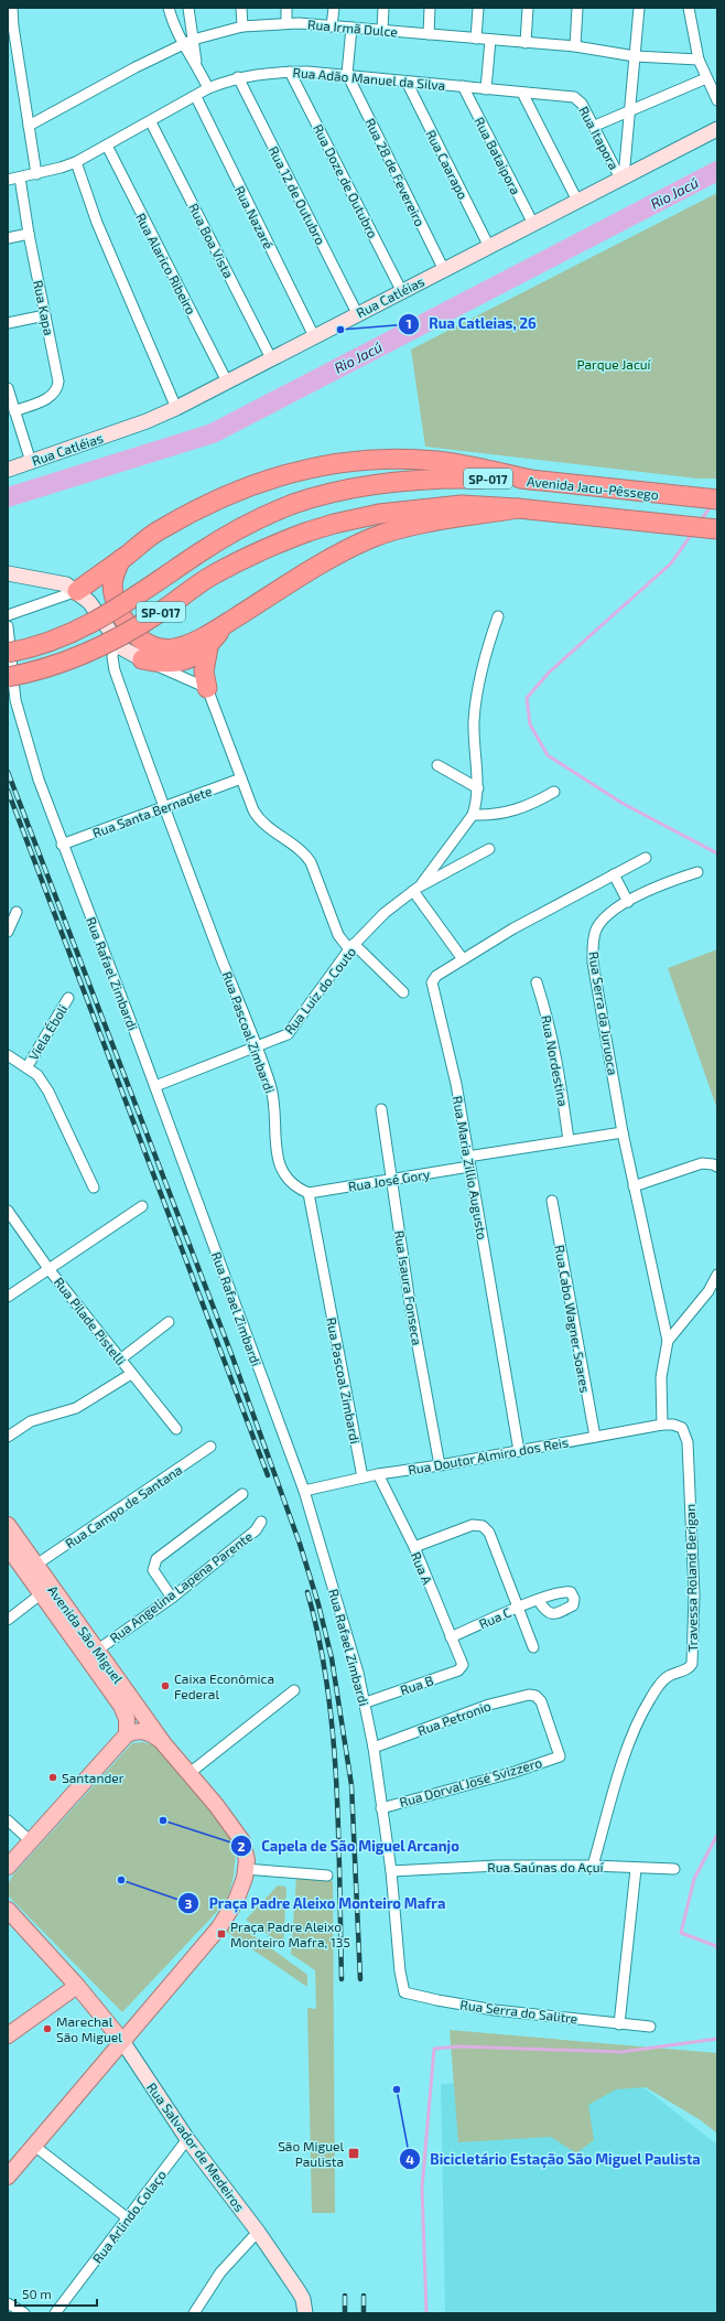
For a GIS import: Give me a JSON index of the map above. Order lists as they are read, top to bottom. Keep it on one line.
{"streets":{"highway":["SP-017","Avenida Jacu-Pêssego"],"main road":["Avenida São Miguel","Rua Salvador de Medeiros"],"street":["Rua Irmã Dulce","Rua Adão Manuel da Silva","Rua Itapora","Rua Bataipora","Rua Caarapo","Rua 28 de Fevereiro","Rua Doze de Outubro","Rua 12 de Outubro","Rua Nazaré","Rua Boa Vista","Rua Alarico Ribeiro","Rua Catléias","Rua Kapa","Rua Santa Bernadete","Rua Rafael Zimbardi","Rua Luiz do Couto","Rua Serra da Juruoca","Viela Éboli","Rua Pascoal Zimbardi","Rua Nordestina","Rua Maria Zillio Augusto","Rua José Gory","Rua Isaura Fonseca","Rua Cabo Wagner Soares","Rua Pilade Pistelli","Rua Doutor Almiro dos Reis","Rua Campo de Santana","Rua A","Travessa Roland Berigan","Rua Angelina Lapena Parente","Rua C","Rua B","Rua Petronio","Rua Dorval José Svizzero","Rua Saúnas do Açuí","Rua Serra do Salitre","Rua Arlindo Colaço"]},"crossings":[["Rua Adão Manuel da Silva","Rua Itapora"],["Rua Adão Manuel da Silva","Rua Bataipora"],["Rua Adão Manuel da Silva","Rua Caarapo"],["Rua Adão Manuel da Silva","Rua 28 de Fevereiro"],["Rua Adão Manuel da Silva","Rua Doze de Outubro"],["Rua Adão Manuel da Silva","Rua 12 de Outubro"],["Rua Adão Manuel da Silva","Rua Nazaré"],["Rua Adão Manuel da Silva","Rua Boa Vista"],["Rua Adão Manuel da Silva","Rua Alarico Ribeiro"],["Rua Adão Manuel da Silva","Rua Kapa"],["Rua Itapora","Rua Catléias"],["Rua Bataipora","Rua Catléias"],["Rua Caarapo","Rua Catléias"],["Rua 28 de Fevereiro","Rua Catléias"],["Rua Doze de Outubro","Rua Catléias"],["Rua 12 de Outubro","Rua Catléias"],["Rua Nazaré","Rua Catléias"],["Rua Boa Vista","Rua Catléias"],["Rua Alarico Ribeiro","Rua Catléias"],["Rua Santa Bernadete","Rua Rafael Zimbardi"],["Rua Santa Bernadete","Rua Pascoal Zimbardi"],["Rua Rafael Zimbardi","Rua Luiz do Couto"],["Rua Rafael Zimbardi","Rua Doutor Almiro dos Reis"],["Rua Rafael Zimbardi","Rua B"],["Rua Rafael Zimbardi","Rua Petronio"],["Rua Rafael Zimbardi","Rua Dorval José Svizzero"],["Rua Rafael Zimbardi","Rua Saúnas do Açuí"],["Rua Rafael Zimbardi","Rua Serra do Salitre"],["Rua Luiz do Couto","Rua Pascoal Zimbardi"],["Rua Serra da Juruoca","Rua José Gory"],["Rua Pascoal Zimbardi","Rua José Gory"],["Rua Pascoal Zimbardi","Rua Doutor Almiro dos Reis"],["Rua Nordestina","Rua José Gory"],["Rua Maria Zillio Augusto","Rua José Gory"],["Rua Maria Zillio Augusto","Rua Doutor Almiro dos Reis"],["Rua José Gory","Rua Isaura Fonseca"],["Rua Isaura Fonseca","Rua Doutor Almiro dos Reis"],["Rua Cabo Wagner Soares","Rua Doutor Almiro dos Reis"],["Rua Doutor Almiro dos Reis","Rua A"],["Rua Doutor Almiro dos Reis","Travessa Roland Berigan"],["Rua Campo de Santana","Avenida São Miguel"],["Rua A","Rua C"],["Rua A","Rua B"],["Travessa Roland Berigan","Rua Saúnas do Açuí"],["Rua Angelina Lapena Parente","Avenida São Miguel"],["Avenida São Miguel","Rua Salvador de Medeiros"],["Rua Petronio","Rua Dorval José Svizzero"],["Rua Salvador de Medeiros","Rua Arlindo Colaço"]],"water":["Rio Jacú"],"parks":["Parque Jacuí"],"places":{"other":["Rua Catleias, 26","Caixa Econômica Federal","Santander","Capela de São Miguel Arcanjo","Praça Padre Aleixo Monteiro Mafra","Marechal São Miguel","Bicicletário Estação São Miguel Paulista"],"transit":["Praça Padre Aleixo Monteiro Mafra, 135","São Miguel Paulista"]},"scale_bar":"50 m"}
